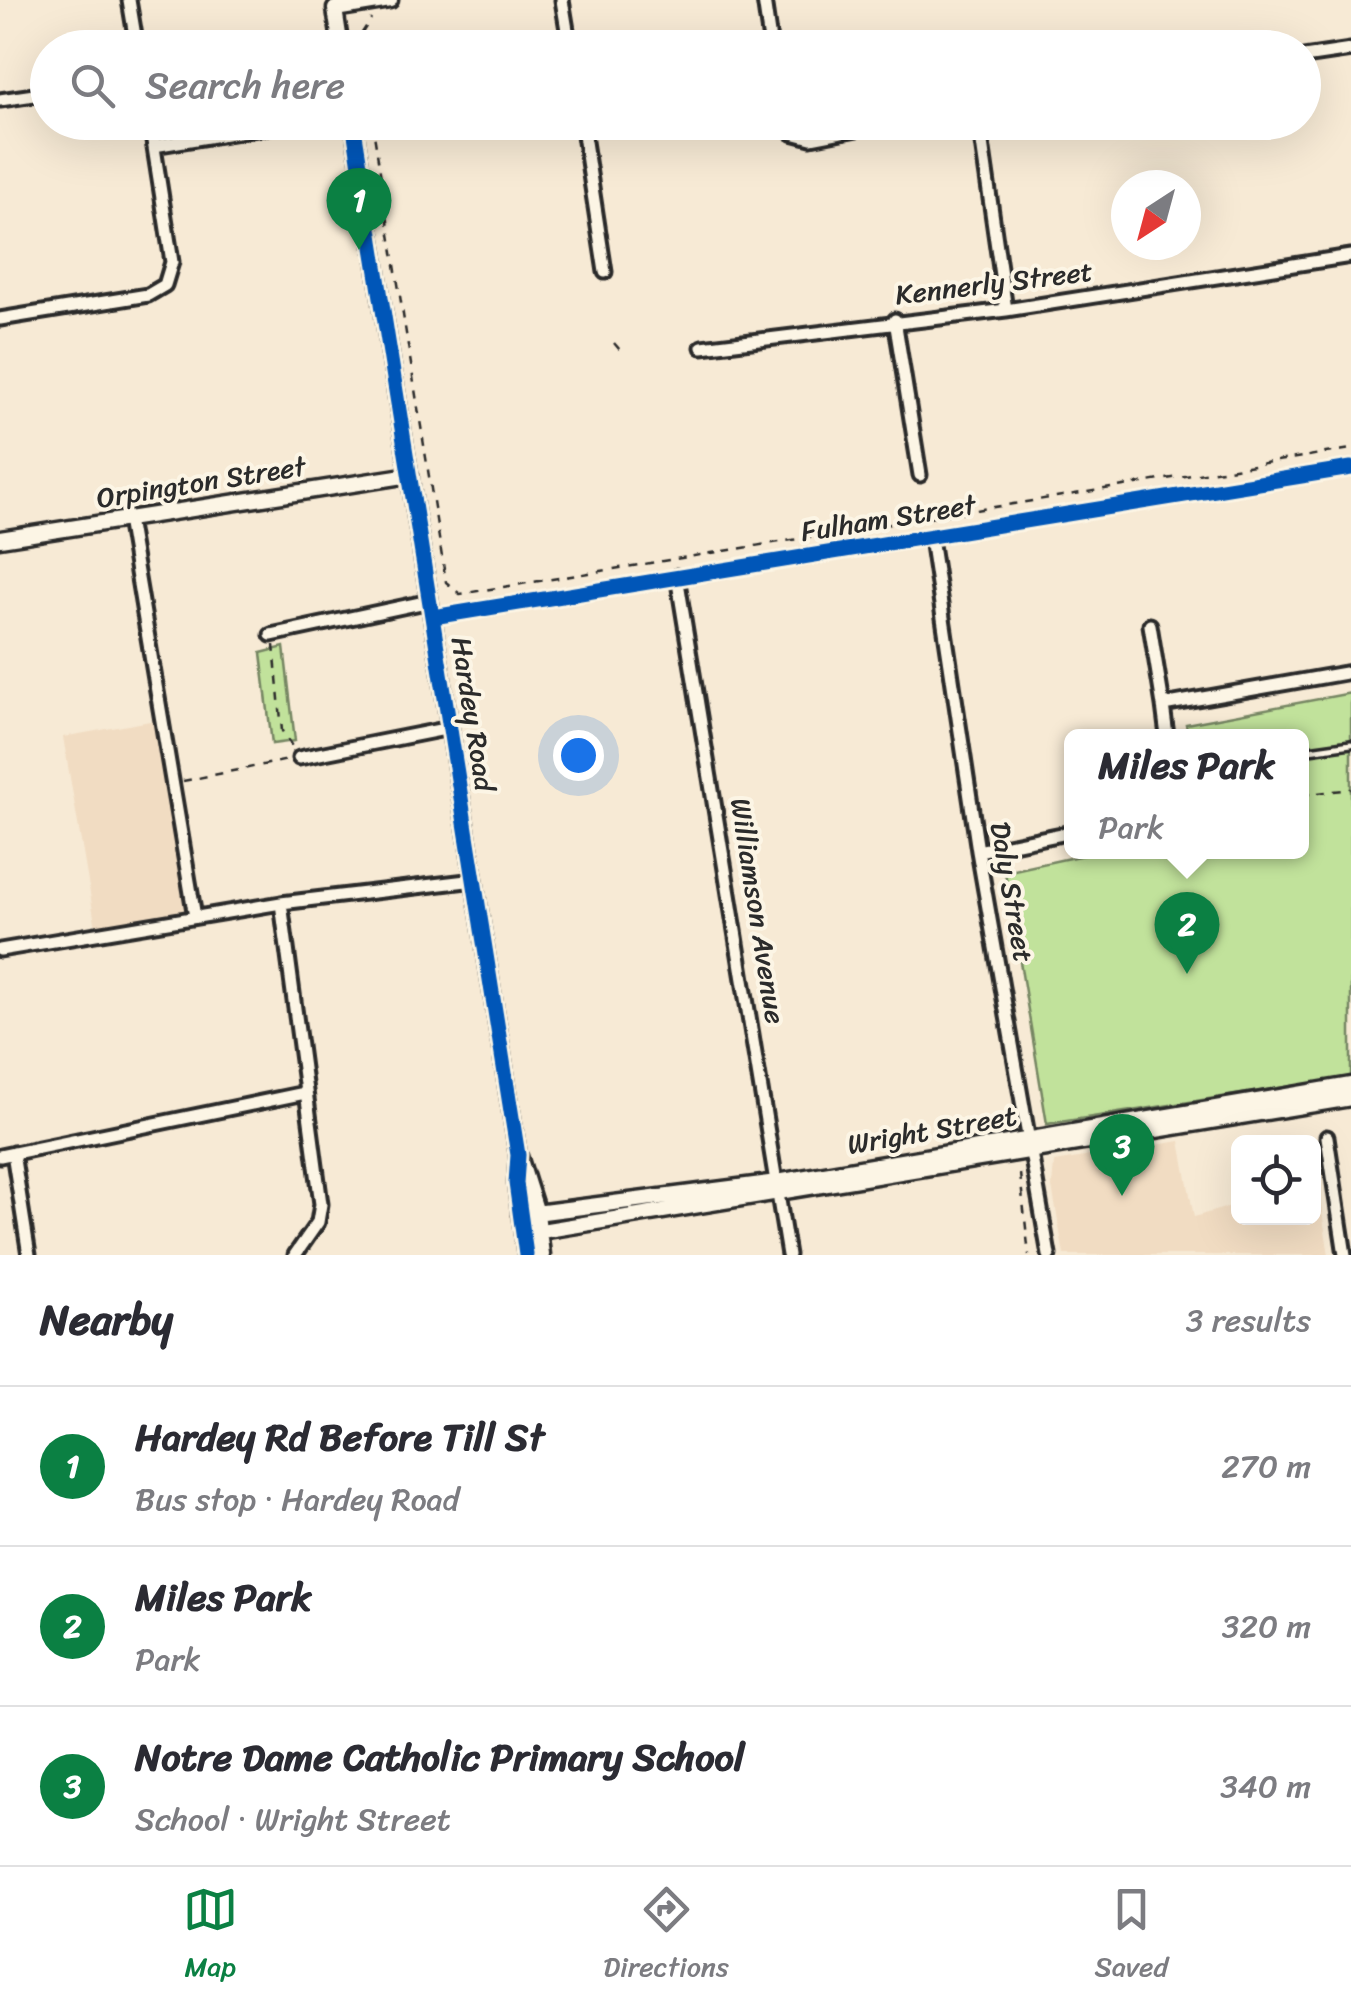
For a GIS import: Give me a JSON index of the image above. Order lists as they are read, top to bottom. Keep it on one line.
{"streets":{"street":["Kennerly Street","Orpington Street","Fulham Street","Hardey Road","Daly Street","Williamson Avenue","Wright Street"]},"crossings":[["Orpington Street","Hardey Road"],["Fulham Street","Hardey Road"],["Fulham Street","Daly Street"],["Fulham Street","Williamson Avenue"],["Hardey Road","Wright Street"],["Daly Street","Wright Street"],["Williamson Avenue","Wright Street"]],"north":"bottom left","page":{"search":"Search here","pins":["1","2","3"],"popup":["Miles Park","Park"],"heading":["Nearby","3 results"],"list":[{"mark":"1","name":"Hardey Rd Before Till St","note":"Bus stop · Hardey Road","value":"270 m"},{"mark":"2","name":"Miles Park","note":"Park","value":"320 m"},{"mark":"3","name":"Notre Dame Catholic Primary School","note":"School · Wright Street","value":"340 m"}],"nav":["Map","Directions","Saved"]}}
